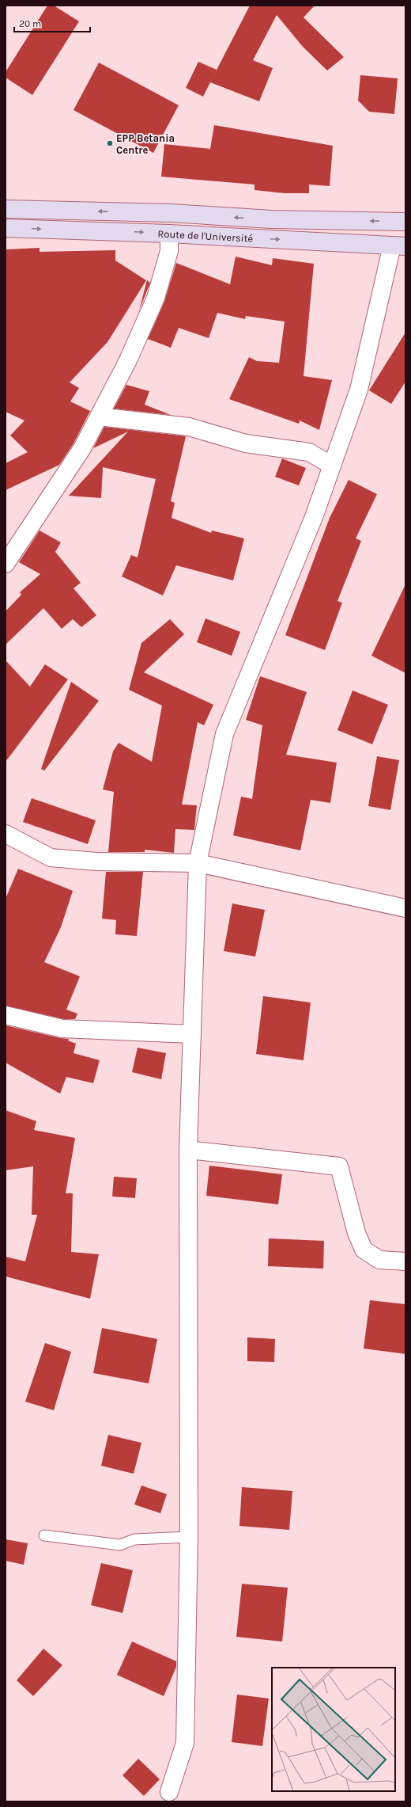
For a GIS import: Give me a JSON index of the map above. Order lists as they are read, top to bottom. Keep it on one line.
{"streets":{"main road":["Route de l'Université"]},"places":["EPP Betania Centre"],"scale_bar":"20 m"}
